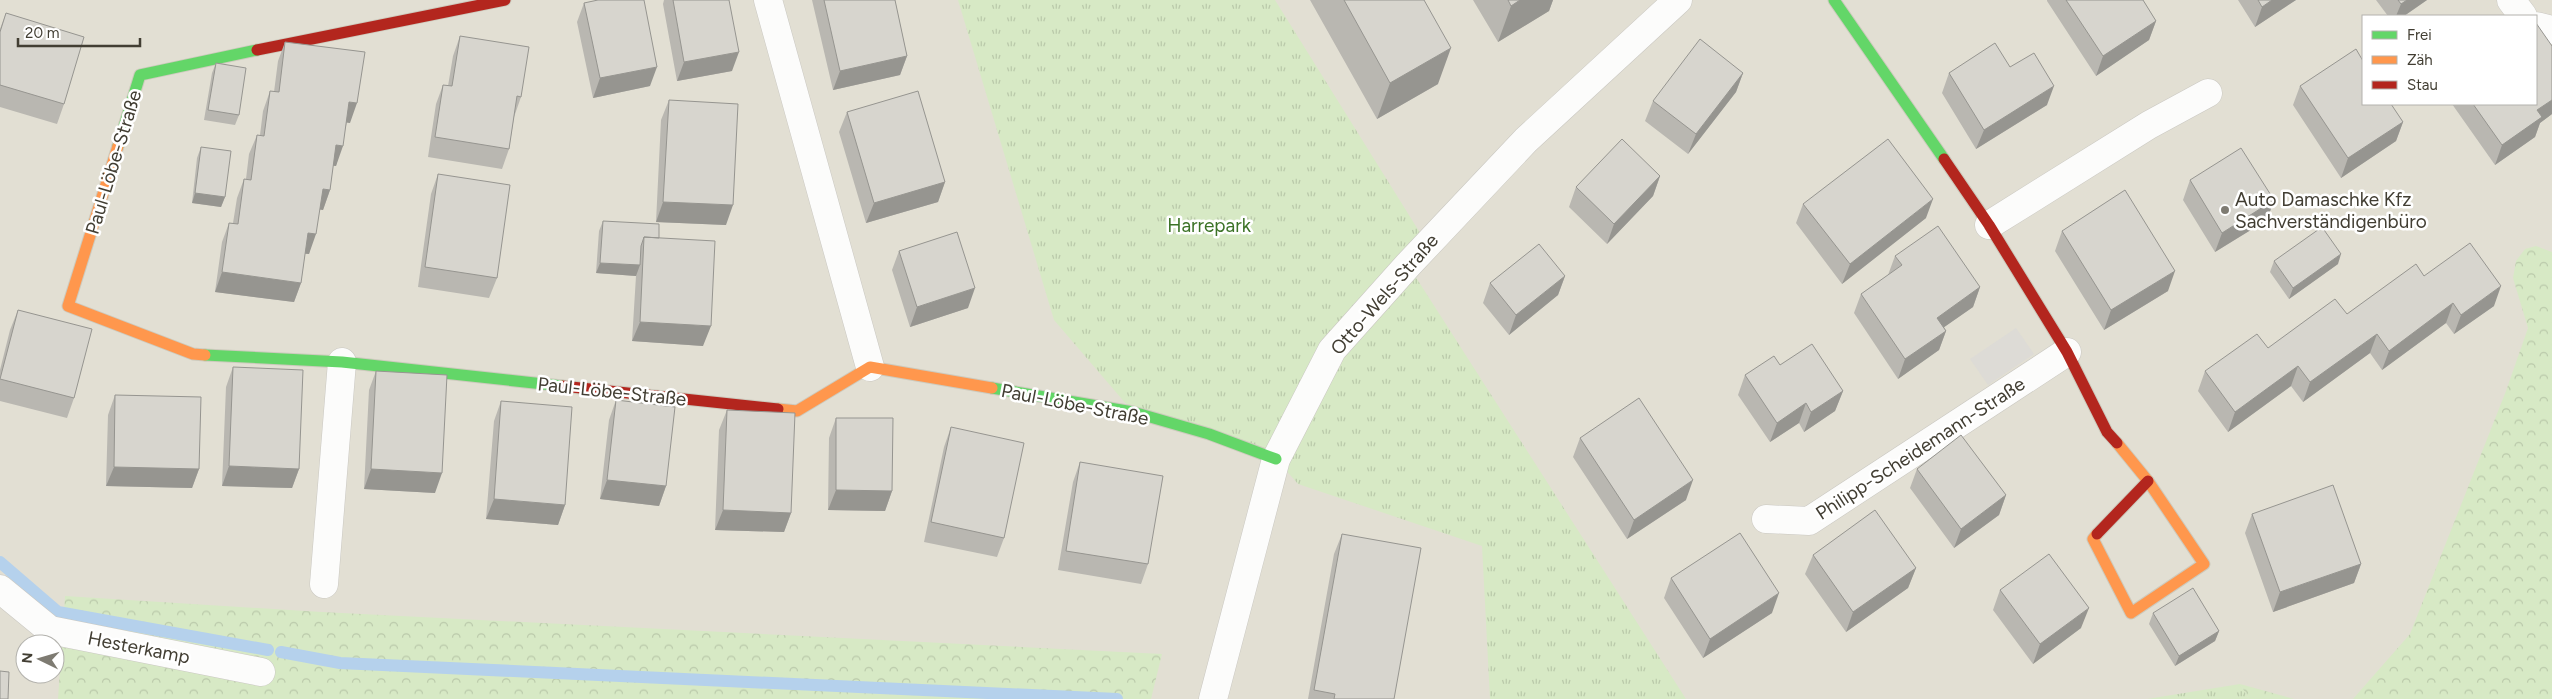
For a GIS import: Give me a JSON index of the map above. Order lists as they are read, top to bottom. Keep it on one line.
{"streets":{"street":["Paul-Löbe-Straße","Otto-Wels-Straße","Philipp-Scheidemann-Straße","Hesterkamp"]},"crossings":[["Paul-Löbe-Straße","Otto-Wels-Straße"]],"parks":["Harrepark"],"places":["Auto Damaschke Kfz Sachverständigenbüro"],"legend":["Frei","Zäh","Stau"],"scale_bar":"20 m","north":"left"}
